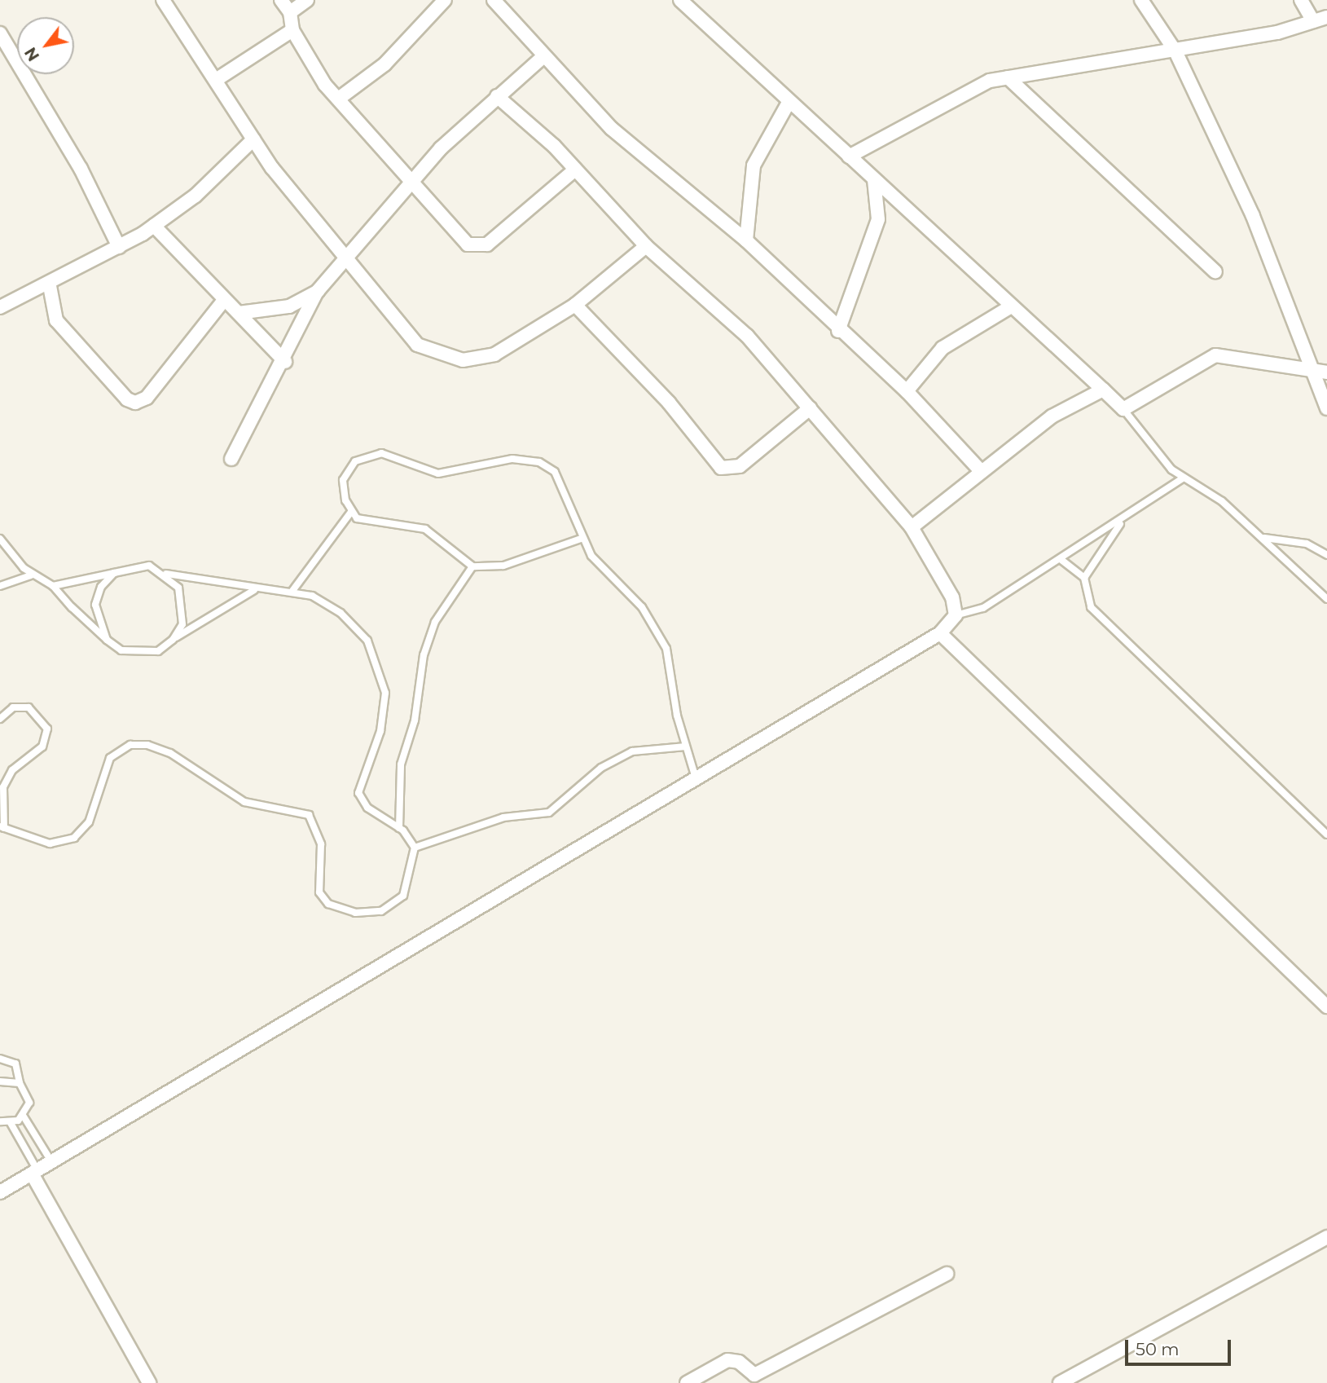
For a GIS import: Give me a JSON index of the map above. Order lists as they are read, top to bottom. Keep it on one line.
{"scale_bar":"50 m","north":"bottom left"}
